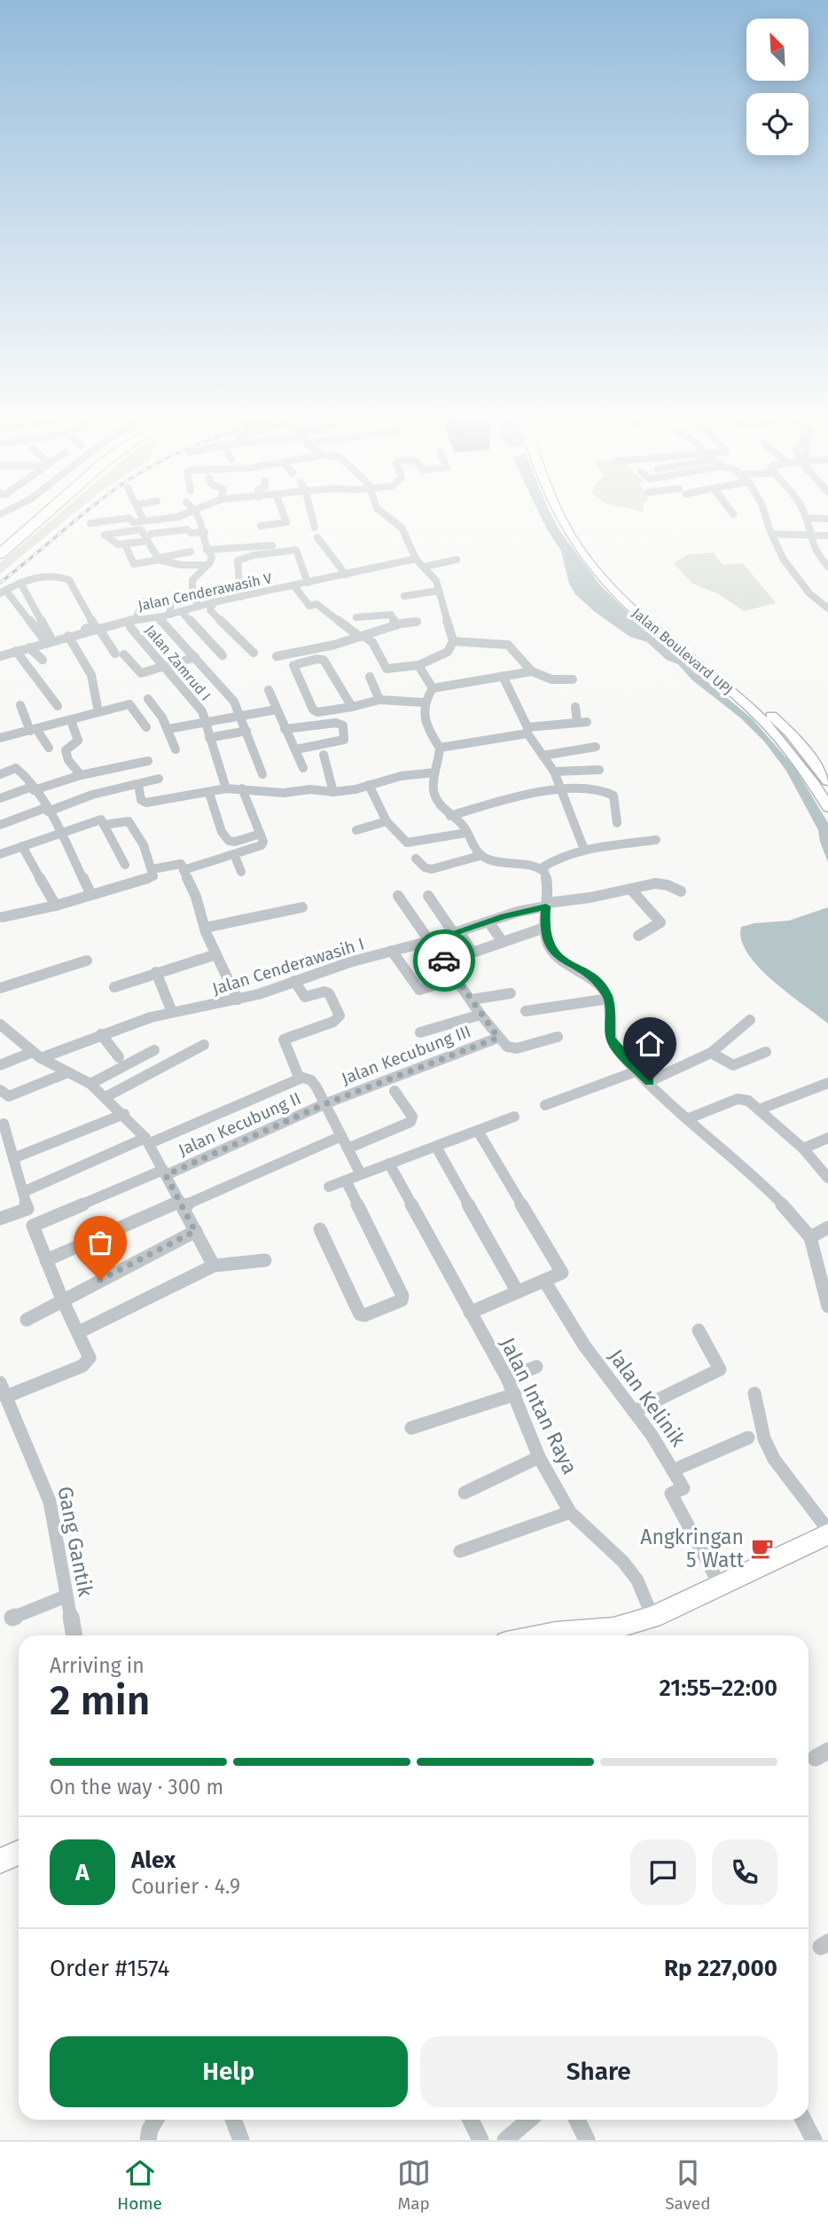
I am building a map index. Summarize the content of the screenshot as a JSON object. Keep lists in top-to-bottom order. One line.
{"streets":{"street":["Jalan Cenderawasih V","Jalan Boulevard UPJ","Jalan Zamrud I","Jalan Cenderawasih I","Jalan Kecubung III","Jalan Kecubung II","Jalan Kelinik","Jalan Intan Raya","Gang Gantik"]},"crossings":[["Jalan Kecubung III","Jalan Kecubung II"]],"places":{"cafe":["Angkringan 5 Watt"]},"north":"top left","page":{"heading":["2 min","Arriving in","21:55–22:00"],"panel":["Alex","Courier · 4.9","Order #1574","Rp 227,000"],"bar":"On the way · 300 m","round":"A","buttons":["Help","Share"],"tabs":["Home","Map","Saved"]}}
